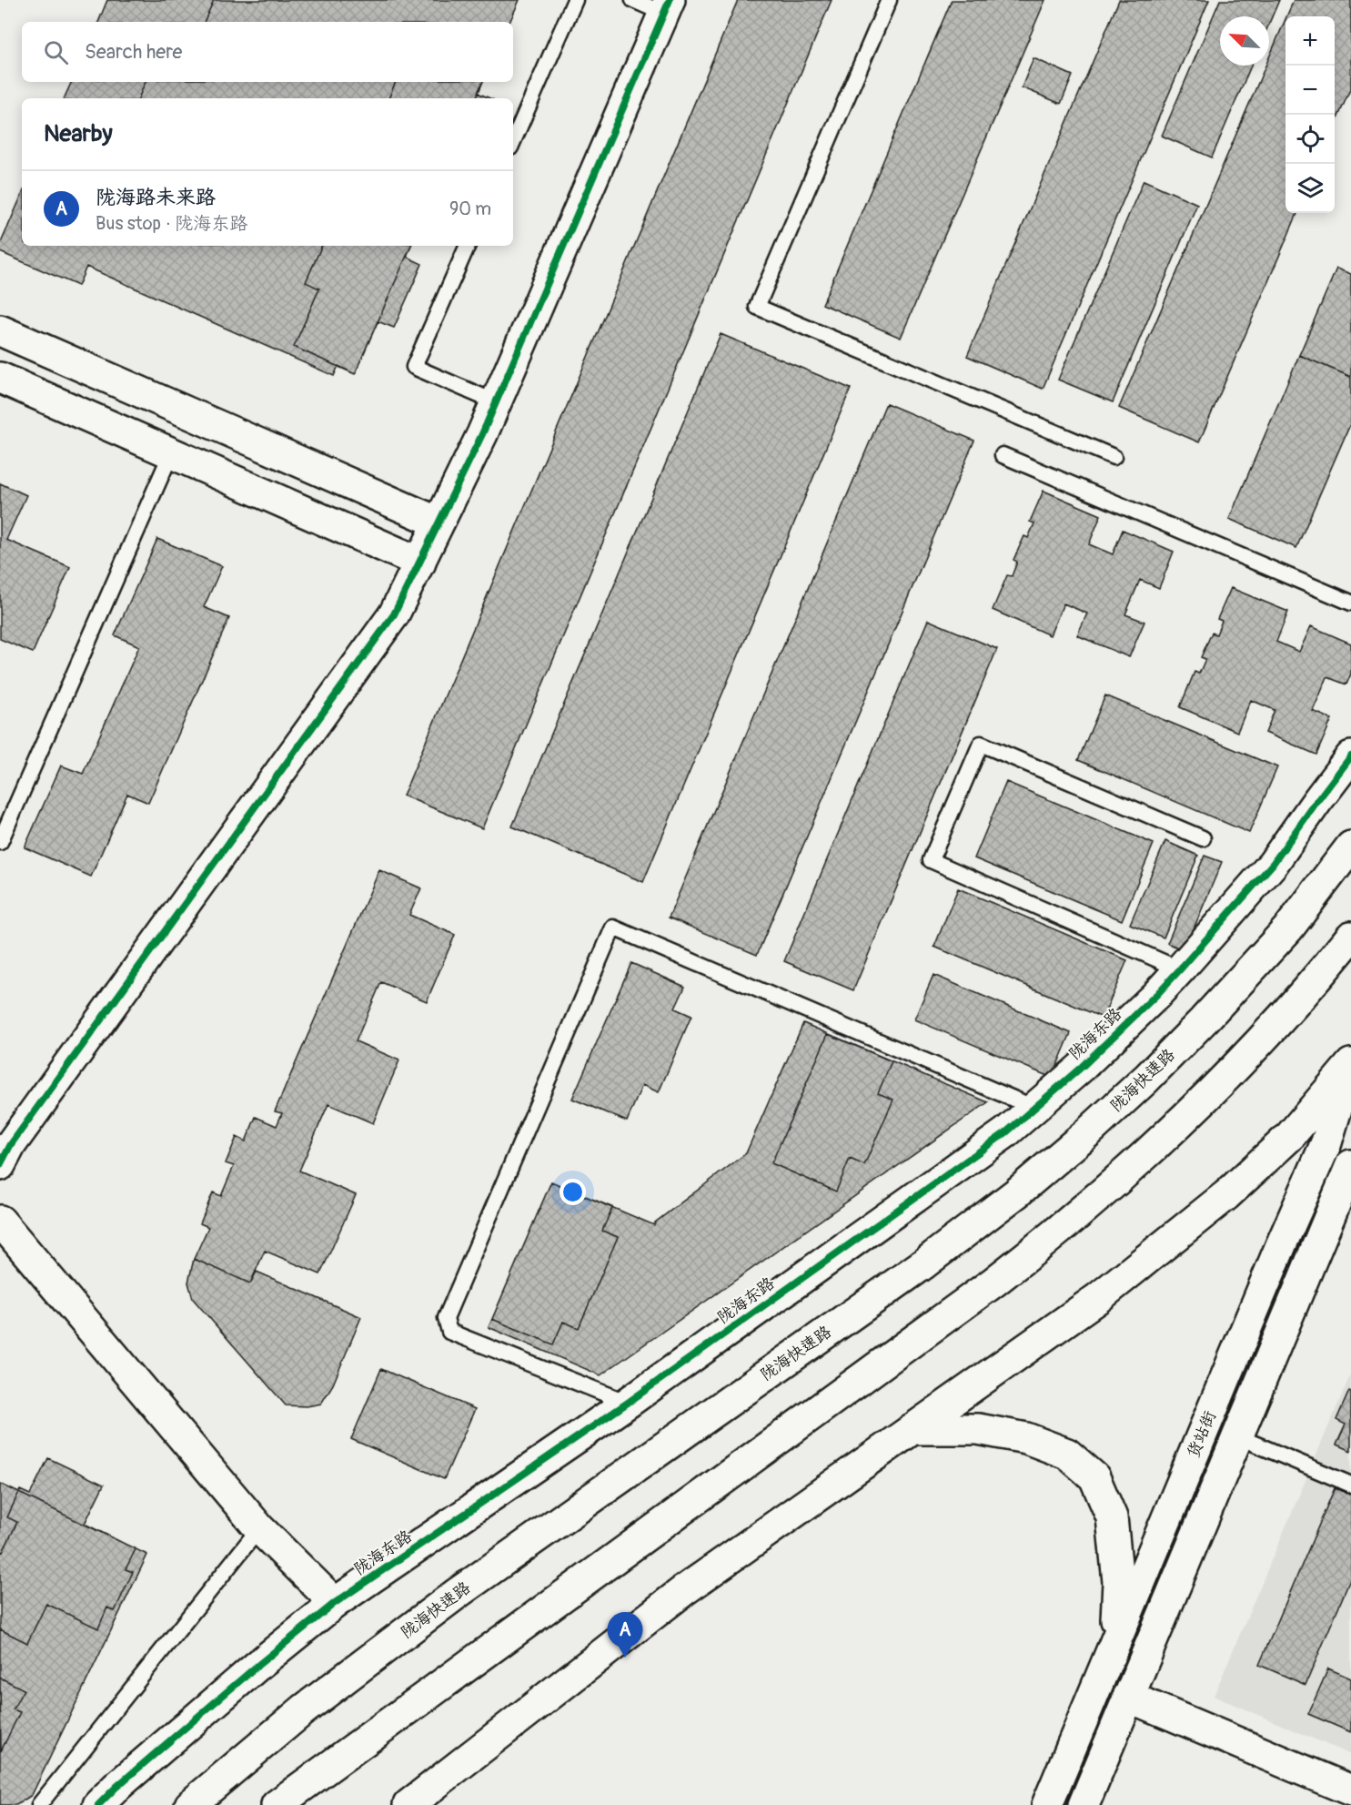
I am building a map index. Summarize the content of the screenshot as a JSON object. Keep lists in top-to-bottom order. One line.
{"streets":{"main road":["陇海东路","陇海快速路","货站街"]},"north":"top left","page":{"map_buttons":["+","−"],"search":"Search here","heading":"Nearby","list":[{"mark":"A","name":"陇海路未来路","note":"Bus stop · 陇海东路","value":"90 m"}],"pins":"A"}}
